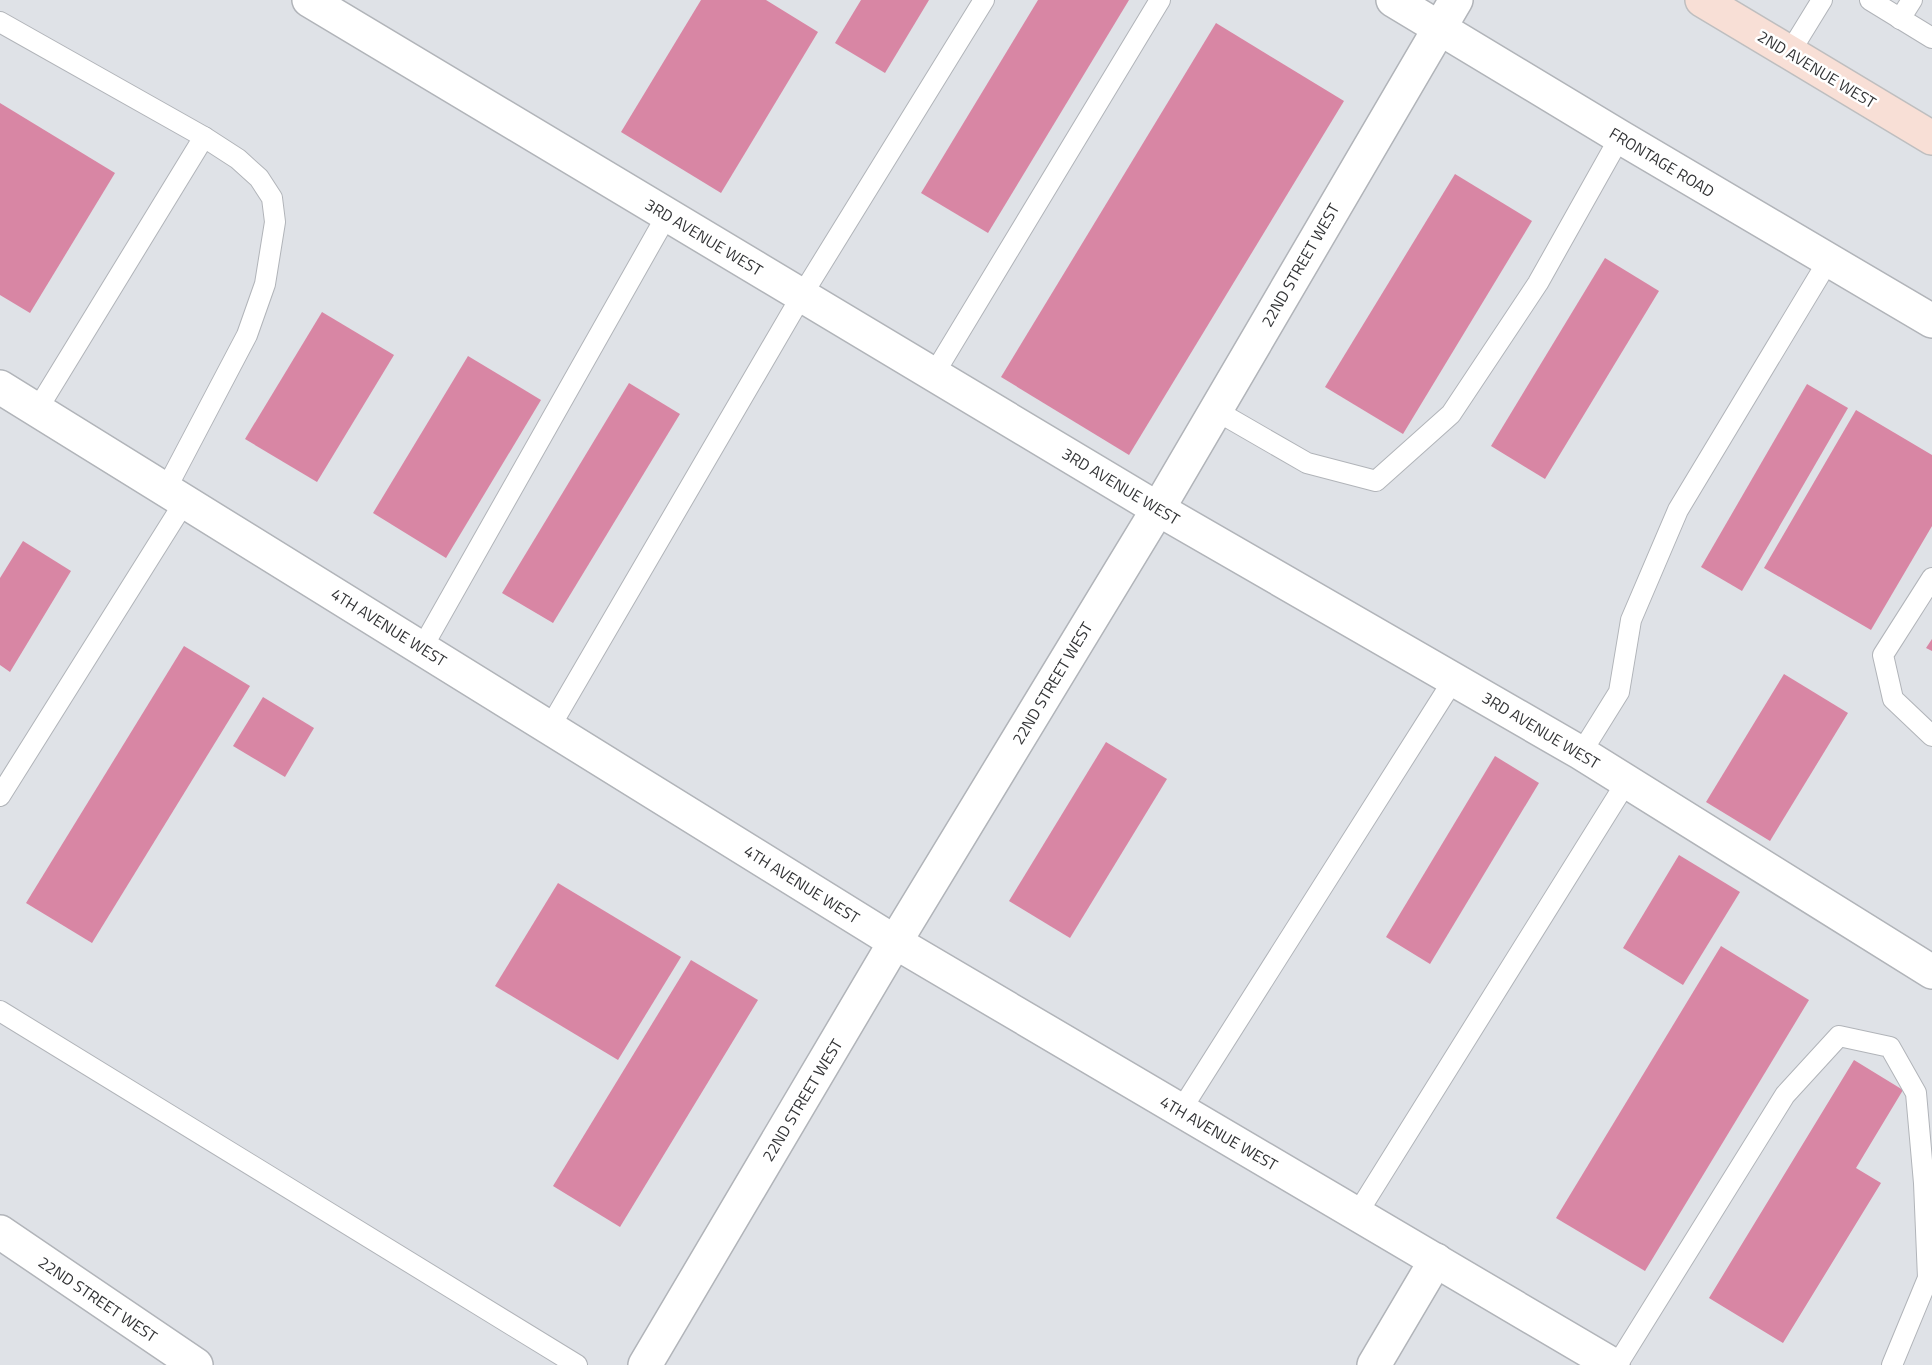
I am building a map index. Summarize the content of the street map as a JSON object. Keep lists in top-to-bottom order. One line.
{"streets":{"main road":["2ND AVENUE WEST"],"street":["FRONTAGE ROAD","3RD AVENUE WEST","22ND STREET WEST","4TH AVENUE WEST"]},"crossings":[["FRONTAGE ROAD","22ND STREET WEST"],["3RD AVENUE WEST","22ND STREET WEST"],["22ND STREET WEST","4TH AVENUE WEST"]]}
